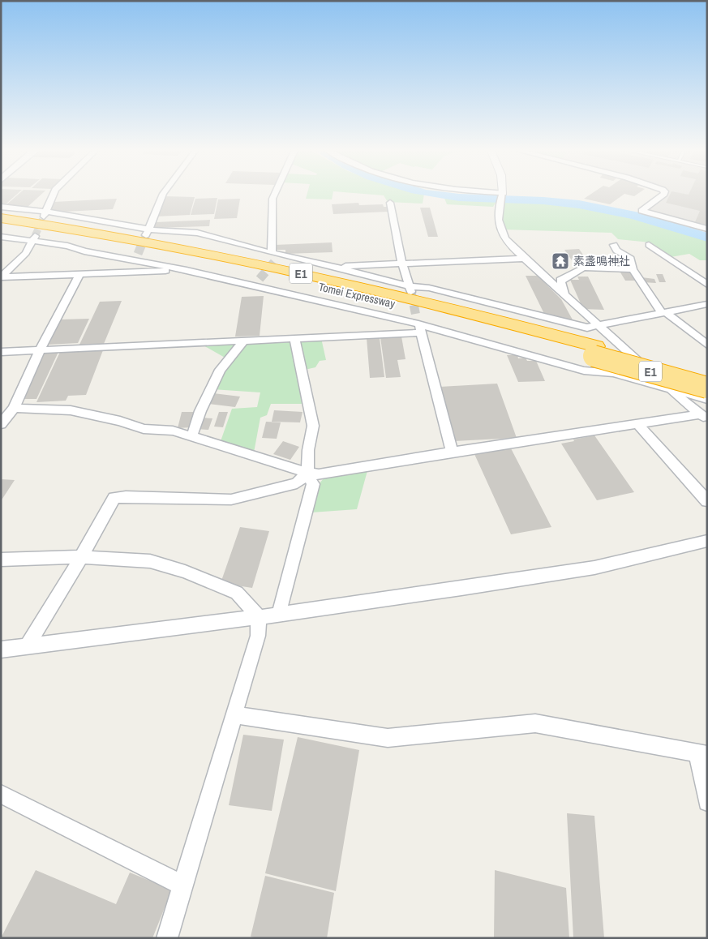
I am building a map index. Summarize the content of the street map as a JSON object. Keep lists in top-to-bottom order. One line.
{"streets":{"highway":["E1","Tomei Expressway"]},"places":{"temple":["素盞鳴神社"]}}
